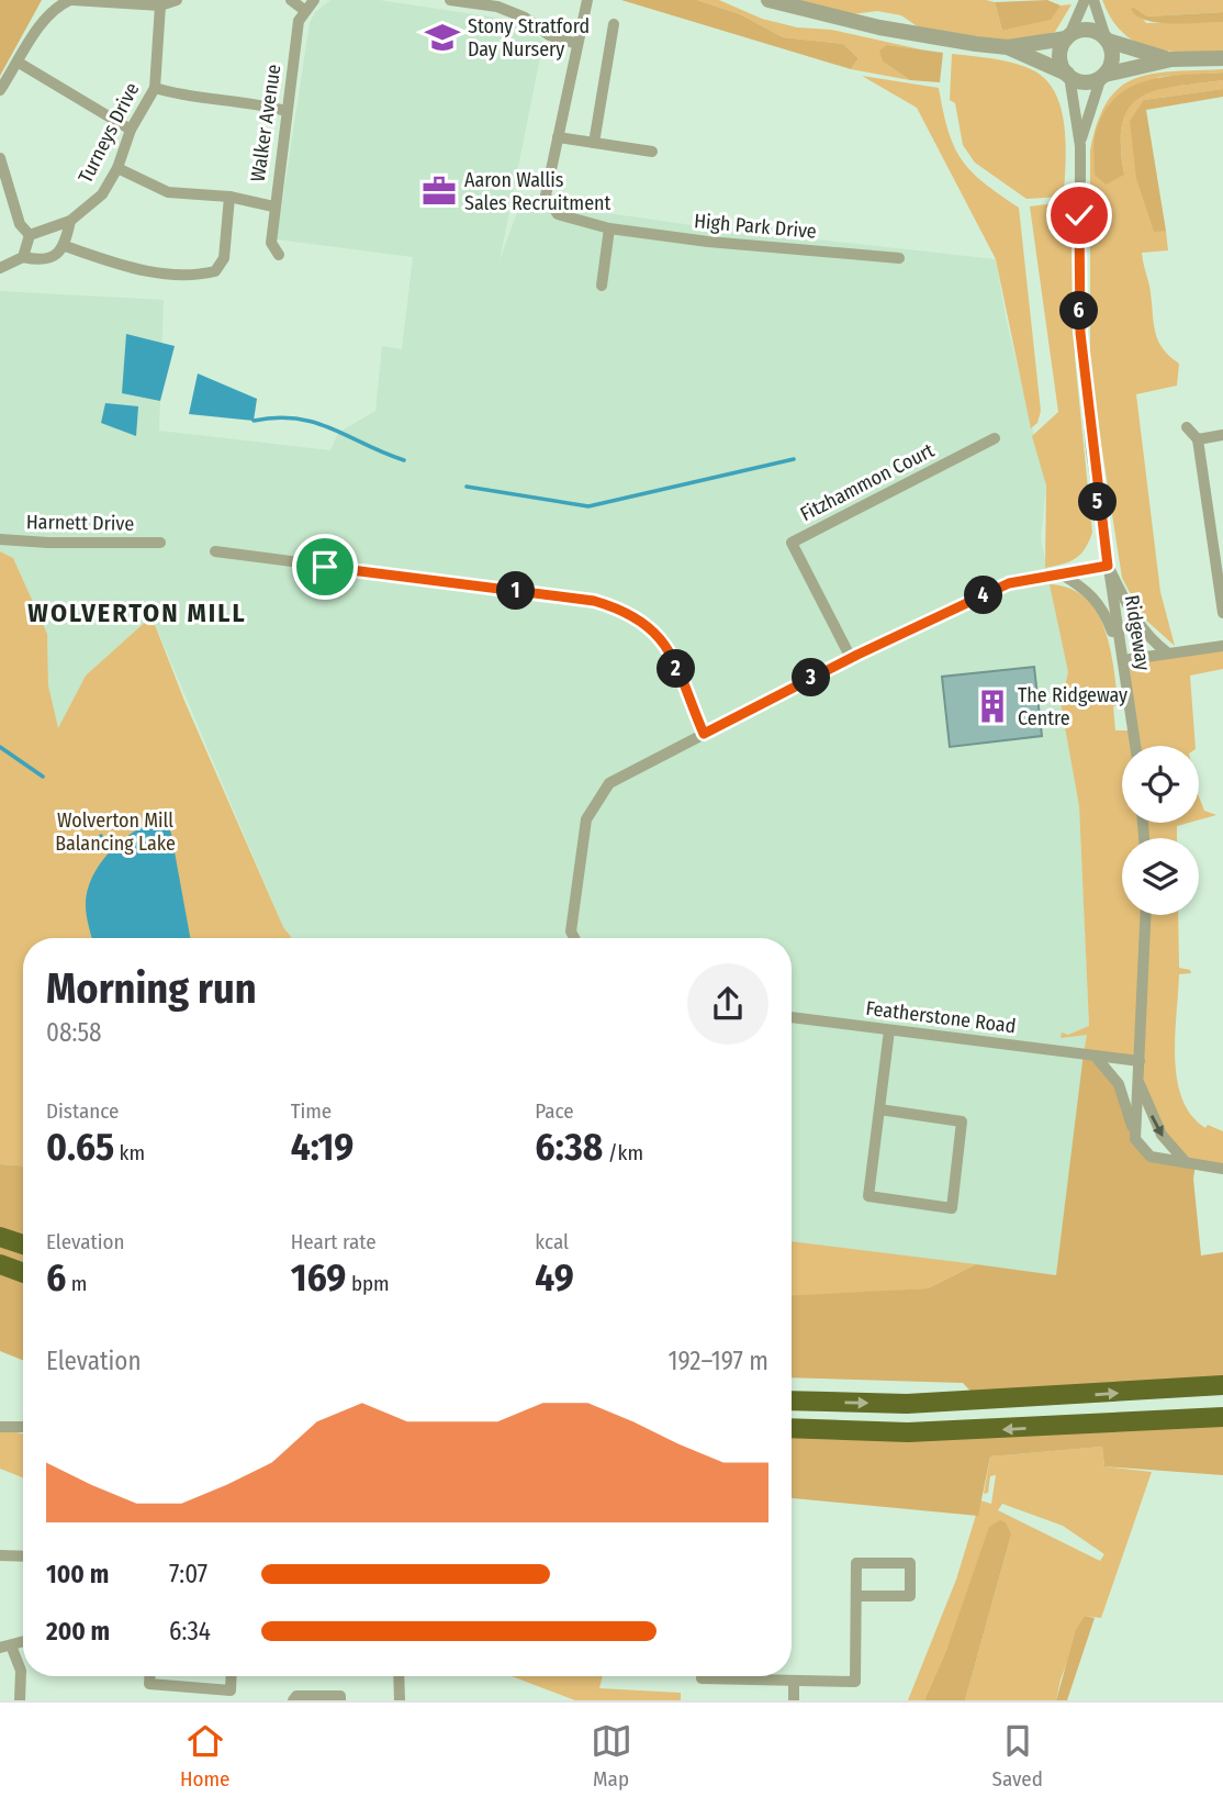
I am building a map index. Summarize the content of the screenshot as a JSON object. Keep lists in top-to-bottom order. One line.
{"streets":{"street":["Walker Avenue","Turneys Drive","High Park Drive","Fitzhammon Court","Harnett Drive","Ridgeway","Featherstone Road"]},"districts":["WOLVERTON MILL"],"parks":["Wolverton Mill Balancing Lake"],"places":{"school or university":["Stony Stratford Day Nursery"],"office":["Aaron Wallis Sales Recruitment"],"building":["The Ridgeway Centre"]},"page":{"pins":["6","5","1","4","2","3"],"heading":["Morning run","08:58"],"stats":[["Distance","0.65 km"],["Time","4:19"],["Pace","6:38 /km"],["Elevation","6 m"],["Heart rate","169 bpm"],["kcal","49"]],"chart":["Elevation","192–197 m"],"list":[{"name":"100 m","note":"7:07"},{"name":"200 m","note":"6:34"}],"tabs":["Home","Map","Saved"]}}
